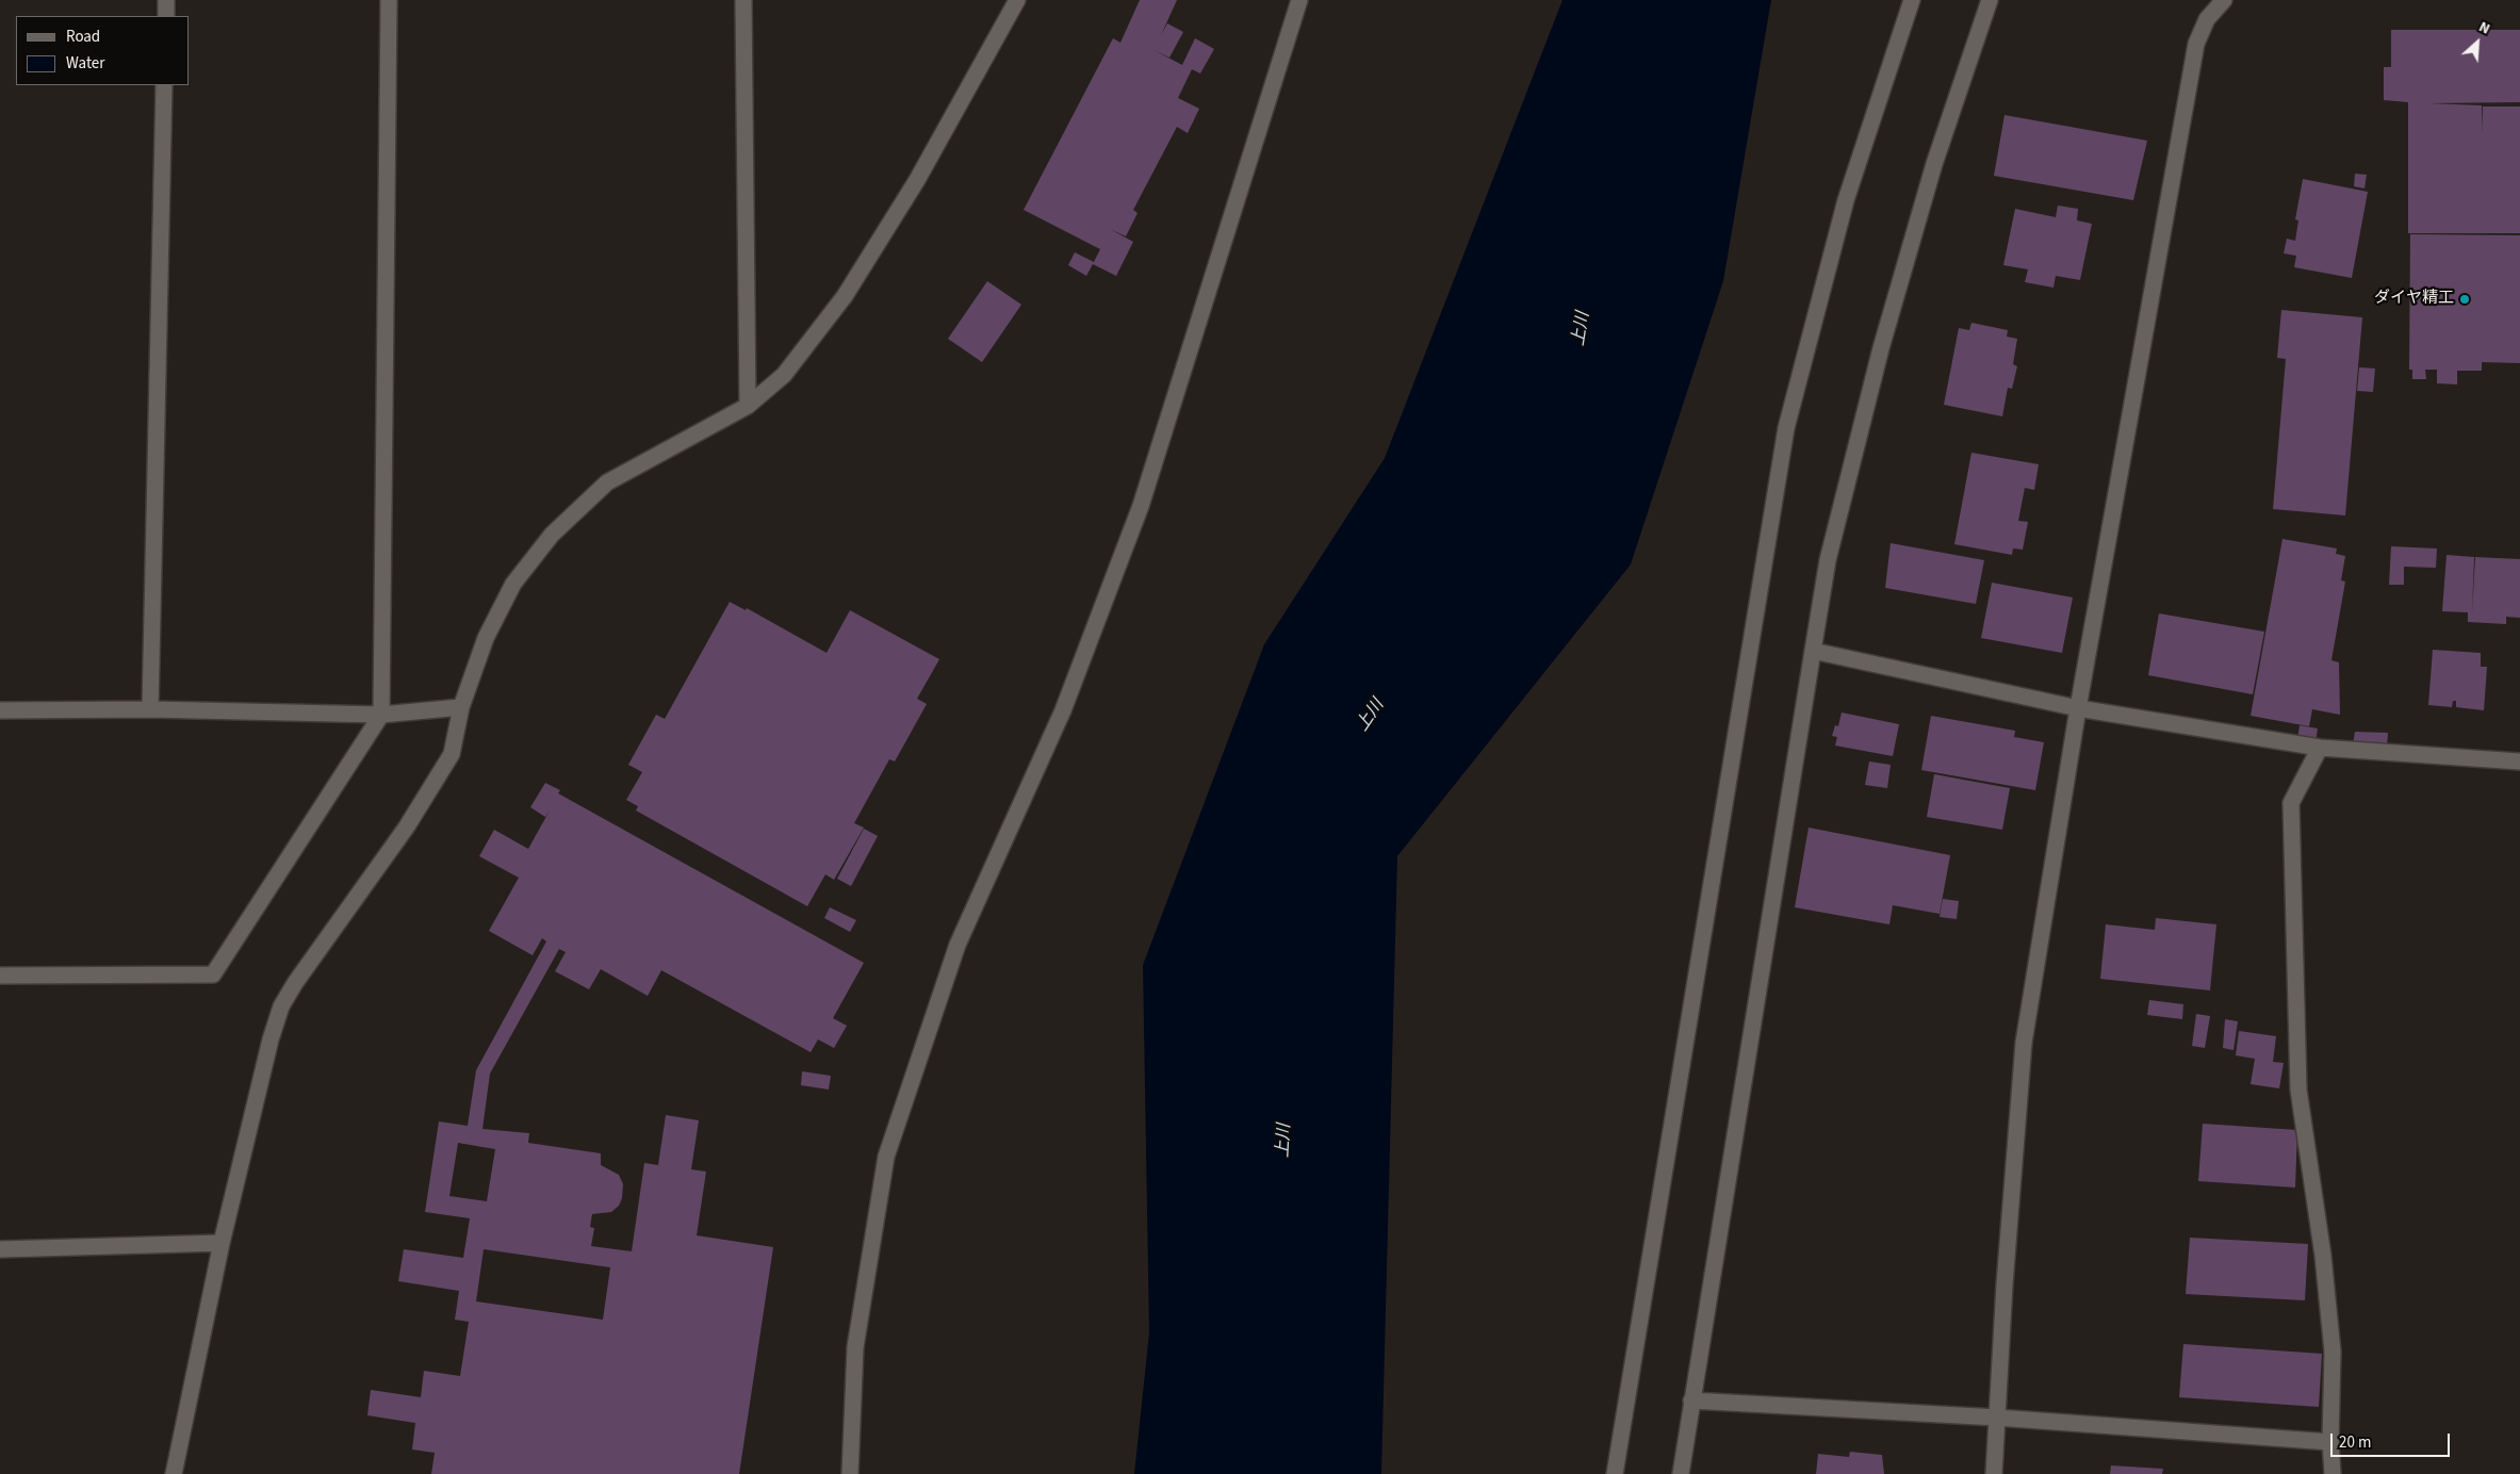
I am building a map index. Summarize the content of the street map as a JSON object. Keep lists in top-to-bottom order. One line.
{"water":["上川"],"places":["ダイヤ精工"],"legend":["Road","Water"],"scale_bar":"20 m","north":"top right"}
